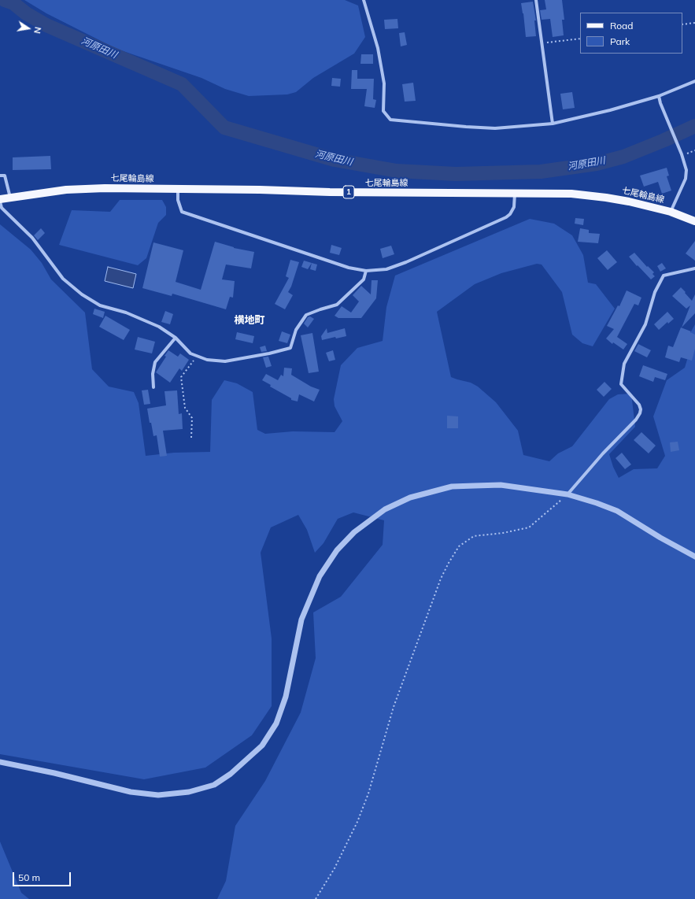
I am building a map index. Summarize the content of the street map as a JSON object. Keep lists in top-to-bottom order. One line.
{"streets":{"main road":["七尾輪島線","1"]},"districts":["横地町"],"water":["河原田川"],"legend":["Road","Park"],"scale_bar":"50 m","north":"right"}
